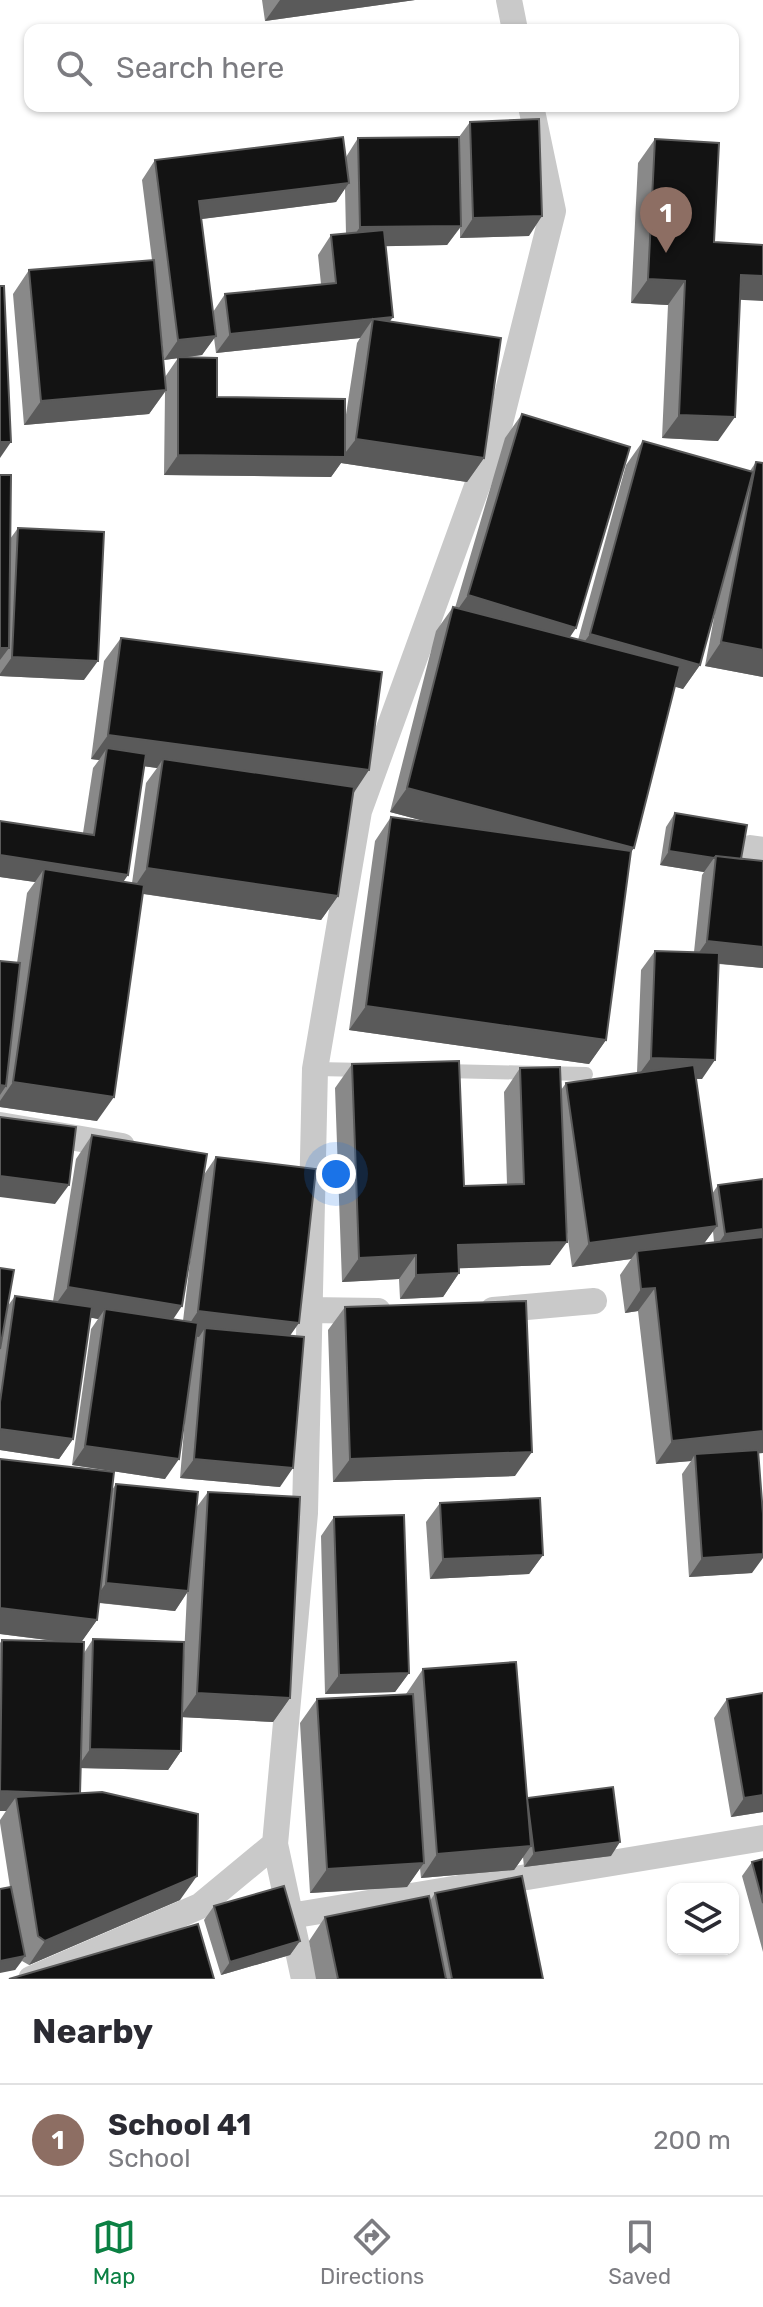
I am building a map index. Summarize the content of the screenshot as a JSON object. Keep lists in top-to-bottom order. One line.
{"page":{"search":"Search here","pins":"1","heading":"Nearby","list":[{"mark":"1","name":"School 41","note":"School","value":"200 m"}],"nav":["Map","Directions","Saved"]}}
